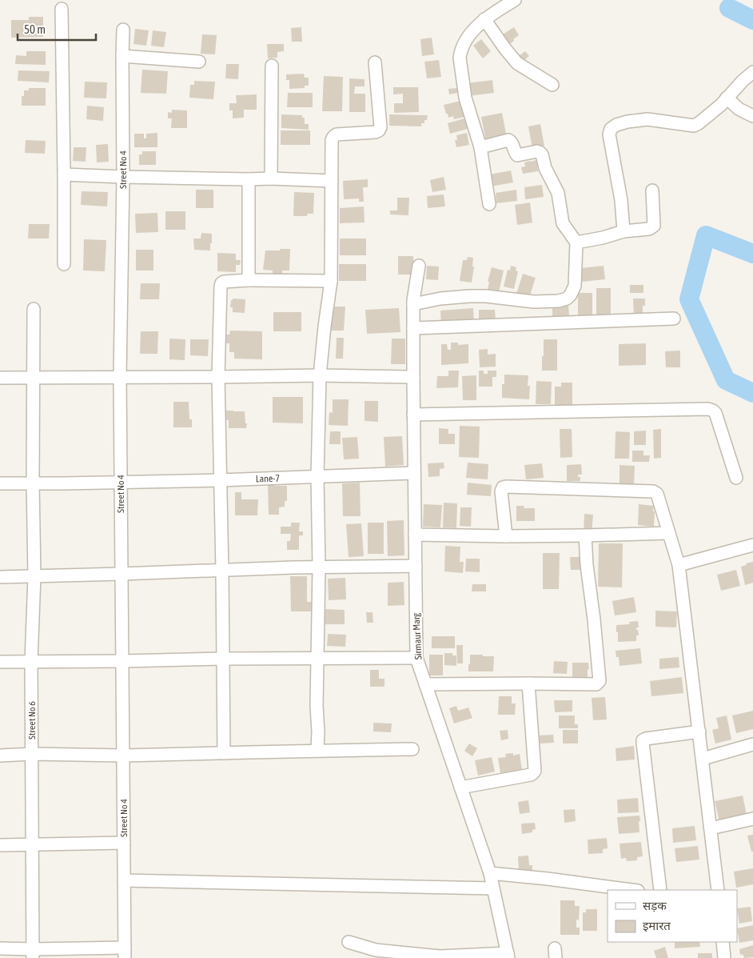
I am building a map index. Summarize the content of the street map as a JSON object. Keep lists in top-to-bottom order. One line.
{"streets":{"street":["Street No 4","Lane-7","Sirmaur Marg","Street No 6"]},"crossings":[["Street No 4","Lane-7"],["Lane-7","Sirmaur Marg"],["Lane-7","Street No 6"]],"legend":["सड़क","इमारत"],"scale_bar":"50 m"}
